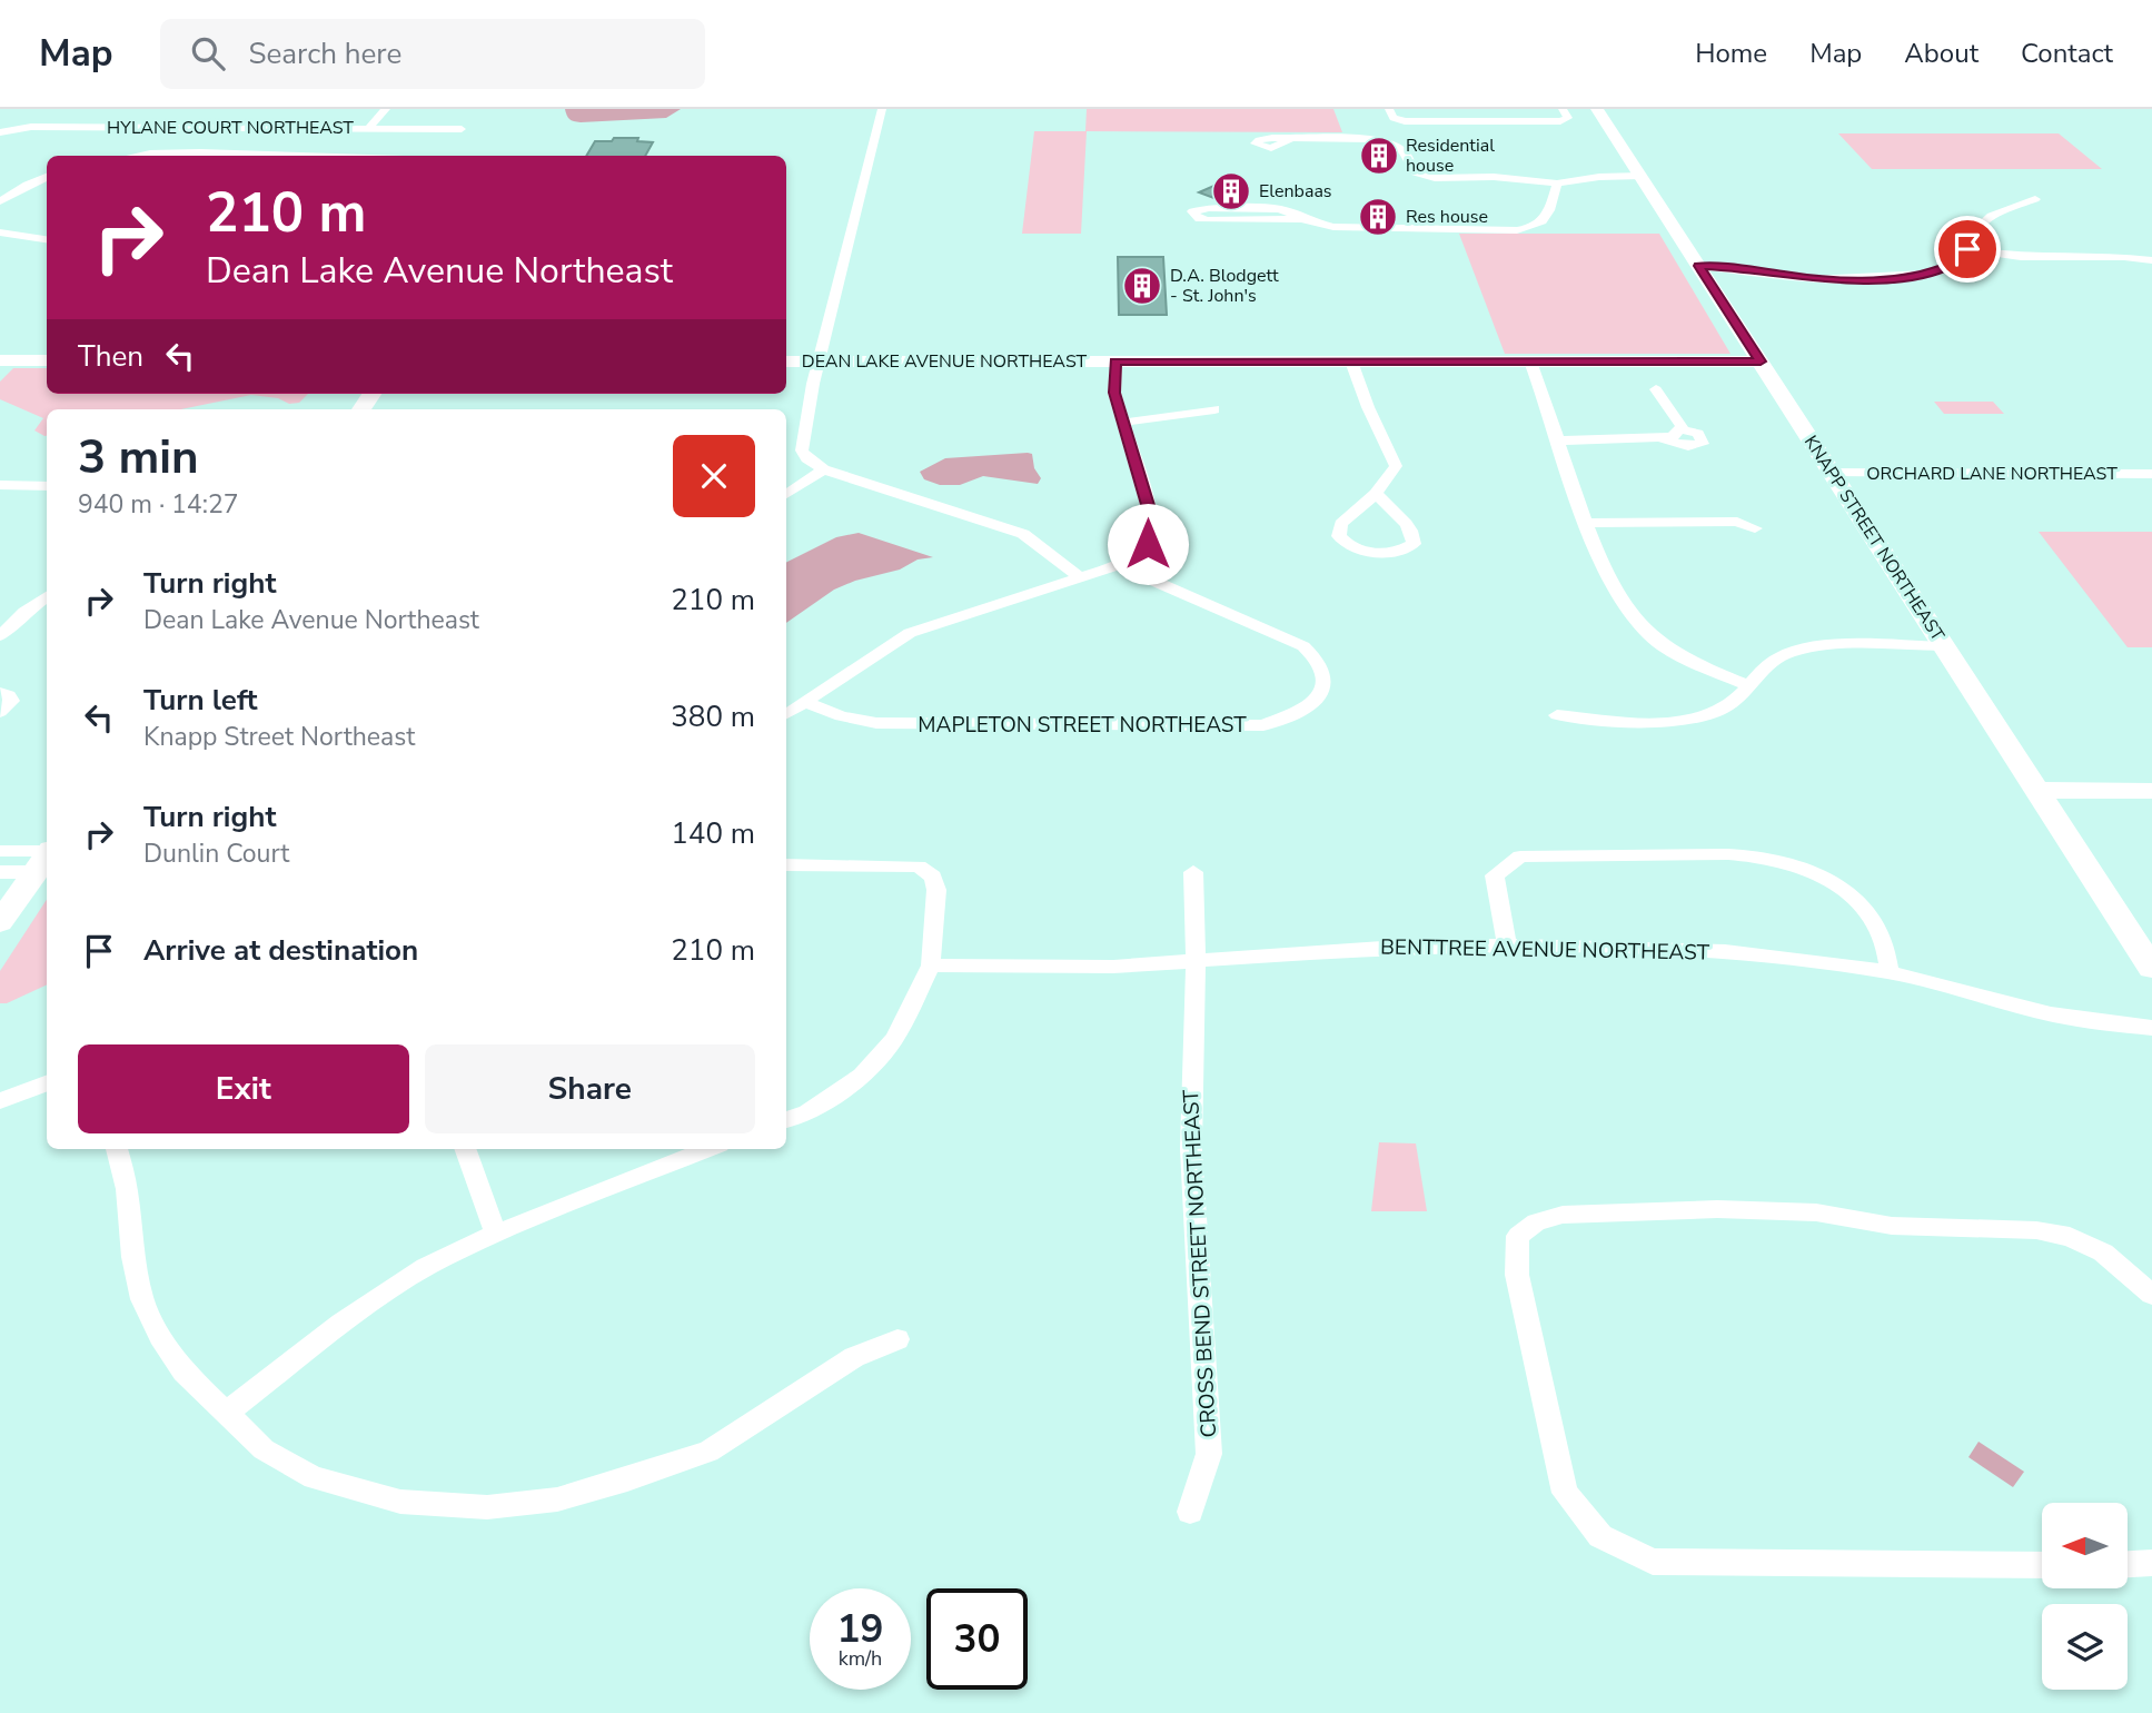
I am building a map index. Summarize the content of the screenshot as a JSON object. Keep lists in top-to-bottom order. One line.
{"streets":{"main road":["DEAN LAKE AVENUE NORTHEAST","KNAPP STREET NORTHEAST"],"street":["HYLANE COURT NORTHEAST","ORCHARD LANE NORTHEAST","MAPLETON STREET NORTHEAST","BENTTREE AVENUE NORTHEAST","CROSS BEND STREET NORTHEAST"]},"crossings":[["DEAN LAKE AVENUE NORTHEAST","KNAPP STREET NORTHEAST"],["ORCHARD LANE NORTHEAST","KNAPP STREET NORTHEAST"],["BENTTREE AVENUE NORTHEAST","CROSS BEND STREET NORTHEAST"]],"places":{"building":["Residential house","Elenbaas","Res house","D.A. Blodgett - St. John's"]},"north":"left","page":{"header":"Map","search":"Search here","nav":["Home","Map","About","Contact"],"turn":["210 m","Dean Lake Avenue Northeast"],"then":"Then","heading":["3 min","940 m · 14:27"],"list":[{"name":"Turn right","note":"Dean Lake Avenue Northeast","value":"210 m"},{"name":"Turn left","note":"Knapp Street Northeast","value":"380 m"},{"name":"Turn right","note":"Dunlin Court","value":"140 m"},{"name":"Arrive at destination","value":"210 m"}],"buttons":["Exit","Share"],"speed":"19 km/h","limit":"30"}}
